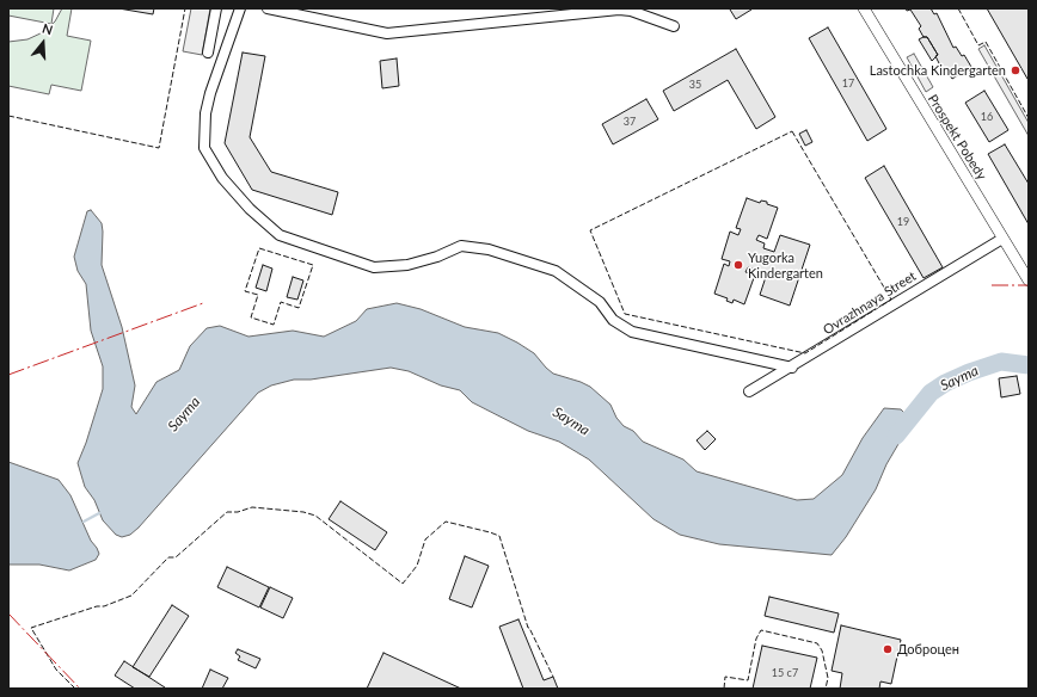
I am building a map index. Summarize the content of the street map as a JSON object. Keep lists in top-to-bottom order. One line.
{"streets":{"street":["Prospekt Pobedy","Ovrazhnaya Street"]},"crossings":[["Prospekt Pobedy","Ovrazhnaya Street"]],"water":["Sayma"],"places":["Lastochka Kindergarten","Yugorka Kindergarten","Доброцен"],"house_numbers":["17","35","16","37","19","15 с7"],"north":"top"}
